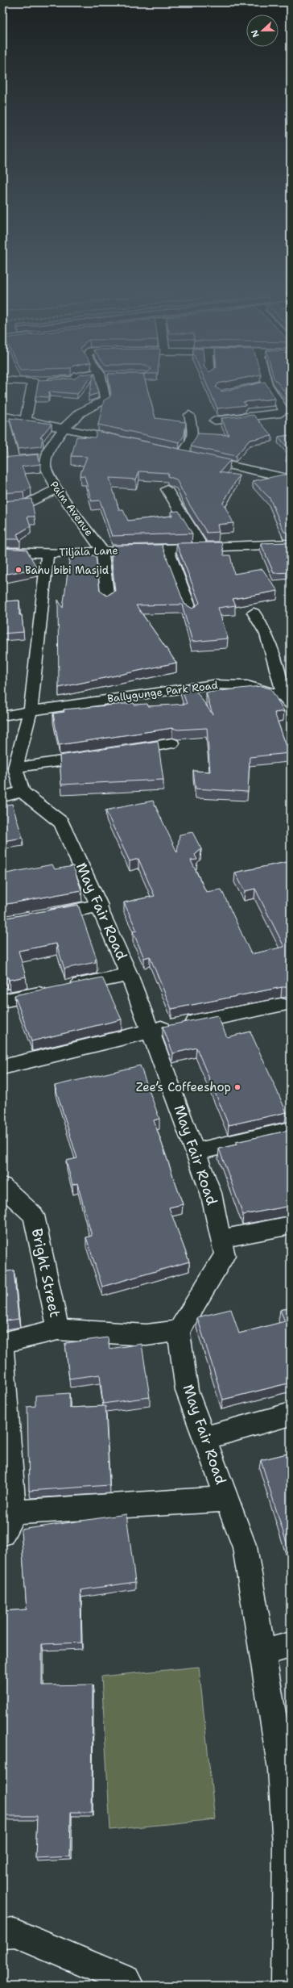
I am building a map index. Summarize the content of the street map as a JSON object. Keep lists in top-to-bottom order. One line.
{"streets":{"street":["Palm Avenue","Tiljala Lane","Ballygunge Park Road","May Fair Road","Bright Street"]},"crossings":[["Palm Avenue","Tiljala Lane"],["Tiljala Lane","May Fair Road"],["Ballygunge Park Road","May Fair Road"],["May Fair Road","Bright Street"]],"places":["Bahu bibi Masjid","Zee’s Coffeeshop"],"north":"left"}
